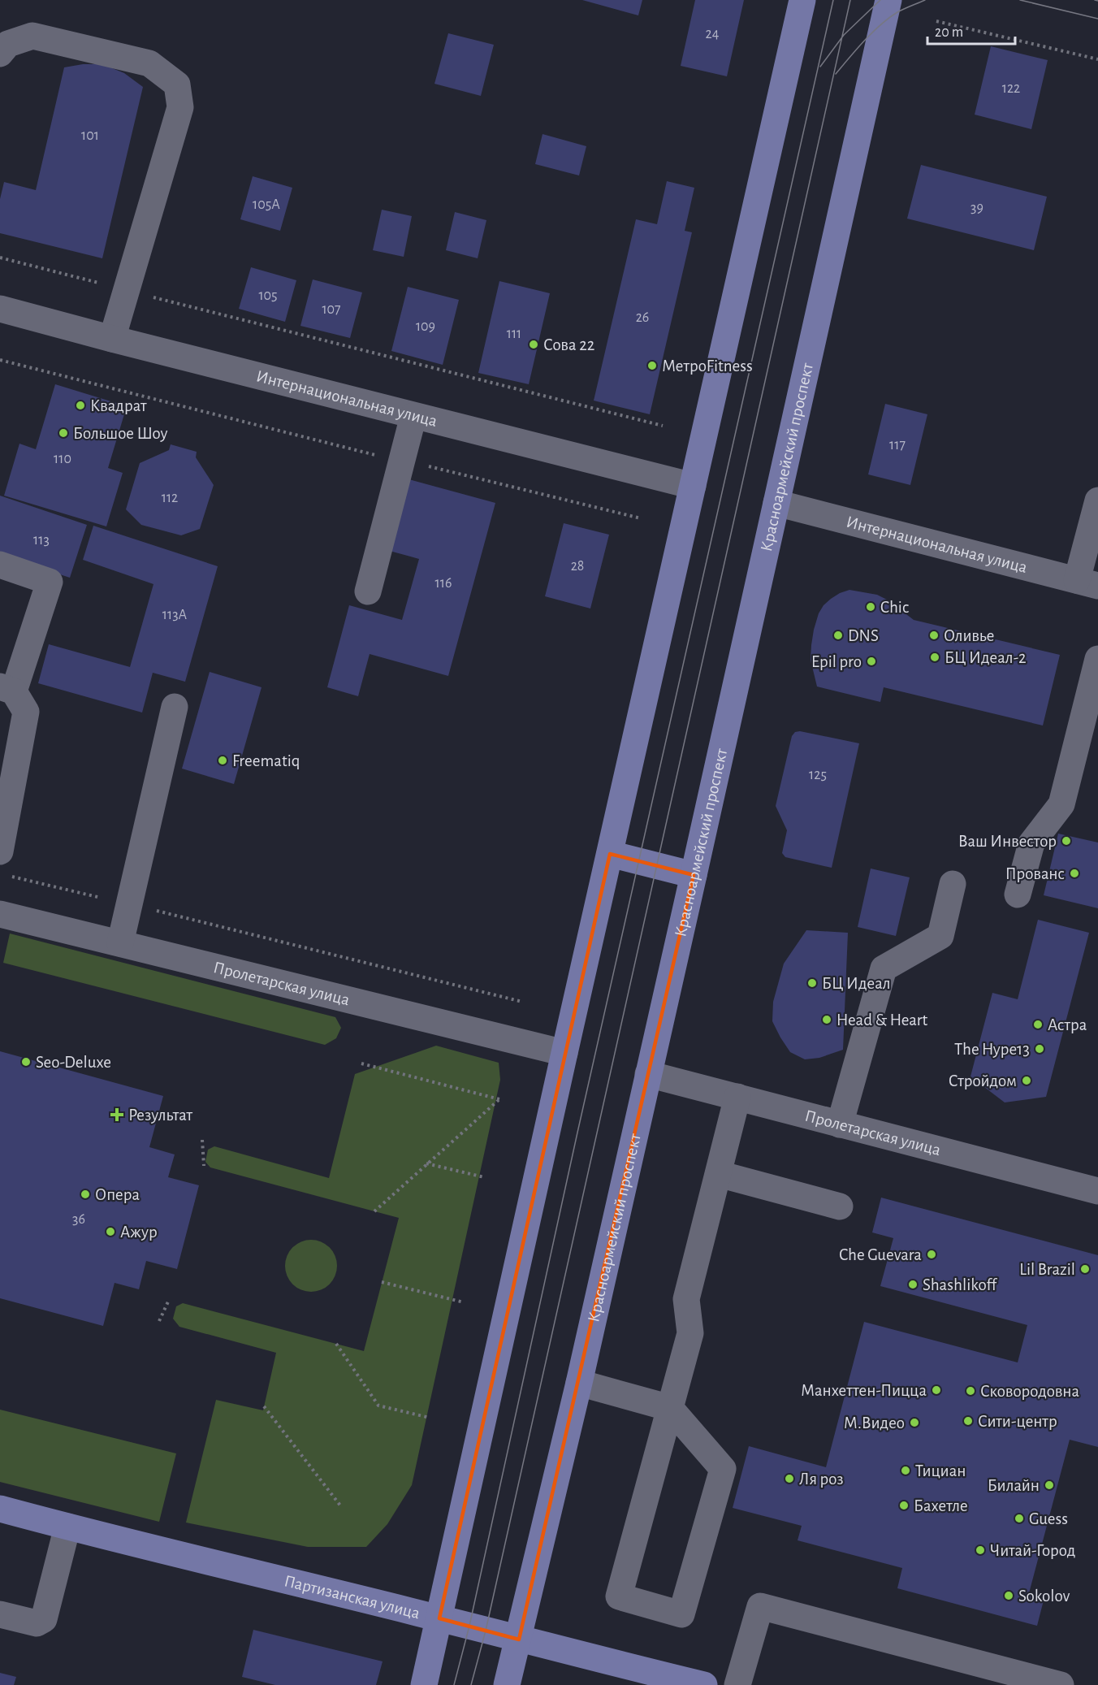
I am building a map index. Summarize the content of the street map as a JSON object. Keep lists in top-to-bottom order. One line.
{"streets":{"main road":["Красноармейский проспект","Партизанская улица"],"street":["Интернациональная улица","Пролетарская улица"]},"crossings":[["Интернациональная улица","Красноармейский проспект"],["Красноармейский проспект","Пролетарская улица"],["Красноармейский проспект","Партизанская улица"]],"places":{"other":["Сова 22","МетроFitness","Квадрат","Большое Шоу","Chic","DNS","Оливье","БЦ Идеал-2","Epil pro","Freematiq","Ваш Инвестор","Прованс","БЦ Идеал","Head & Heart","Астра","The Hype13","Seo-Deluxe","Стройдом","Опера","Ажур","Che Guevara","Lil Brazil","Shashlikoff","Манхеттен-Пицца","Сковородовна","Сити-центр","М.Видео","Тициан","Ля роз","Билайн","Бахетле","Guess","Читай-Город","Sokolov"],"health":["Результат"]},"house_numbers":["24","122","101","105А","39","105","107","26","109","111","117","110","112","113","28","116","113А","125","36"],"scale_bar":"20 m"}
